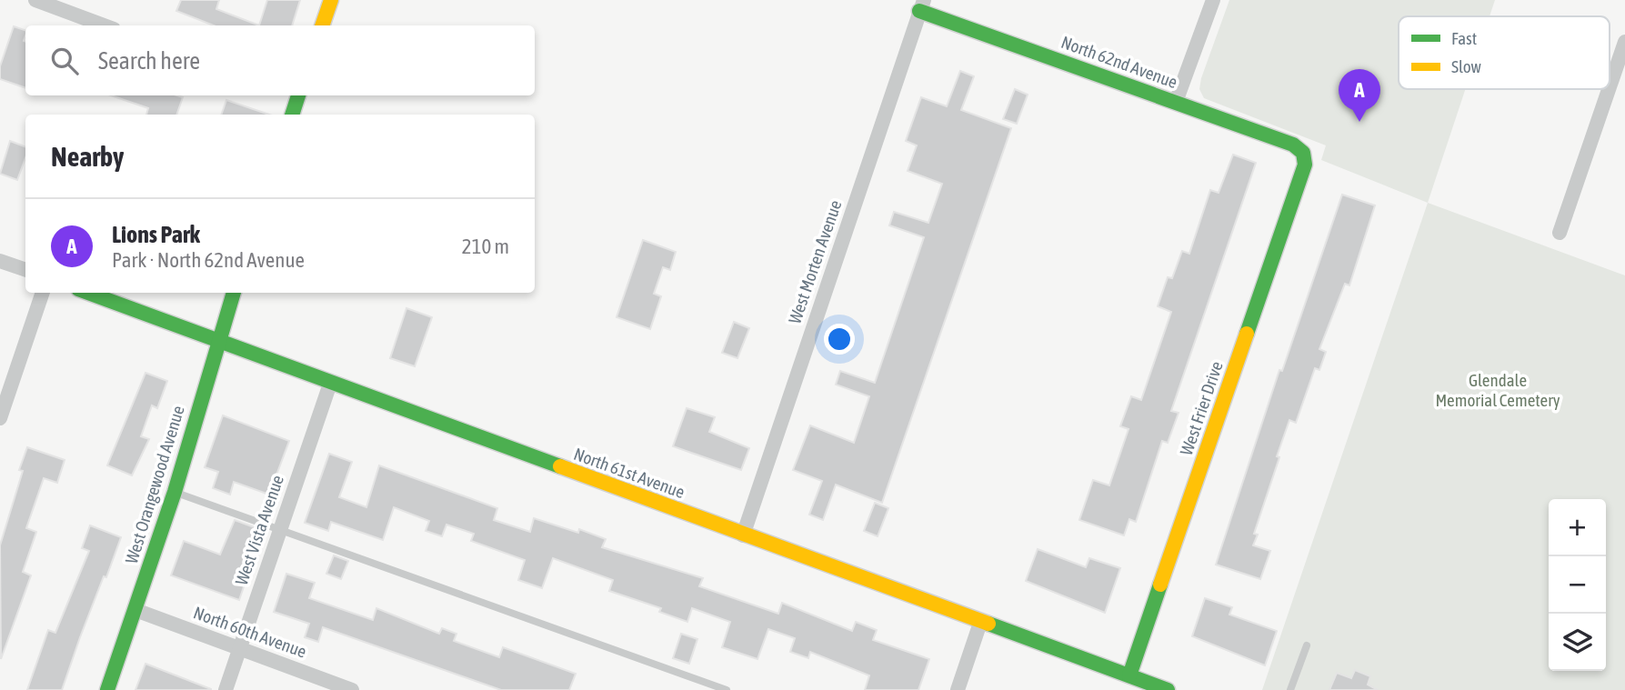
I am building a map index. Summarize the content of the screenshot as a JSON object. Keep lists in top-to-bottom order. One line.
{"streets":{"street":["North 62nd Avenue","West Morten Avenue","West Frier Drive","North 61st Avenue","West Orangewood Avenue","West Vista Avenue","North 60th Avenue"]},"crossings":[["North 62nd Avenue","West Morten Avenue"],["North 62nd Avenue","West Frier Drive"],["West Morten Avenue","North 61st Avenue"],["West Frier Drive","North 61st Avenue"],["North 61st Avenue","West Orangewood Avenue"],["North 61st Avenue","West Vista Avenue"],["West Orangewood Avenue","North 60th Avenue"],["West Vista Avenue","North 60th Avenue"]],"parks":["Glendale Memorial Cemetery"],"legend":["Fast","Slow"],"page":{"search":"Search here","pins":"A","heading":"Nearby","list":[{"mark":"A","name":"Lions Park","note":"Park · North 62nd Avenue","value":"210 m"}],"map_buttons":["+","−"]}}
